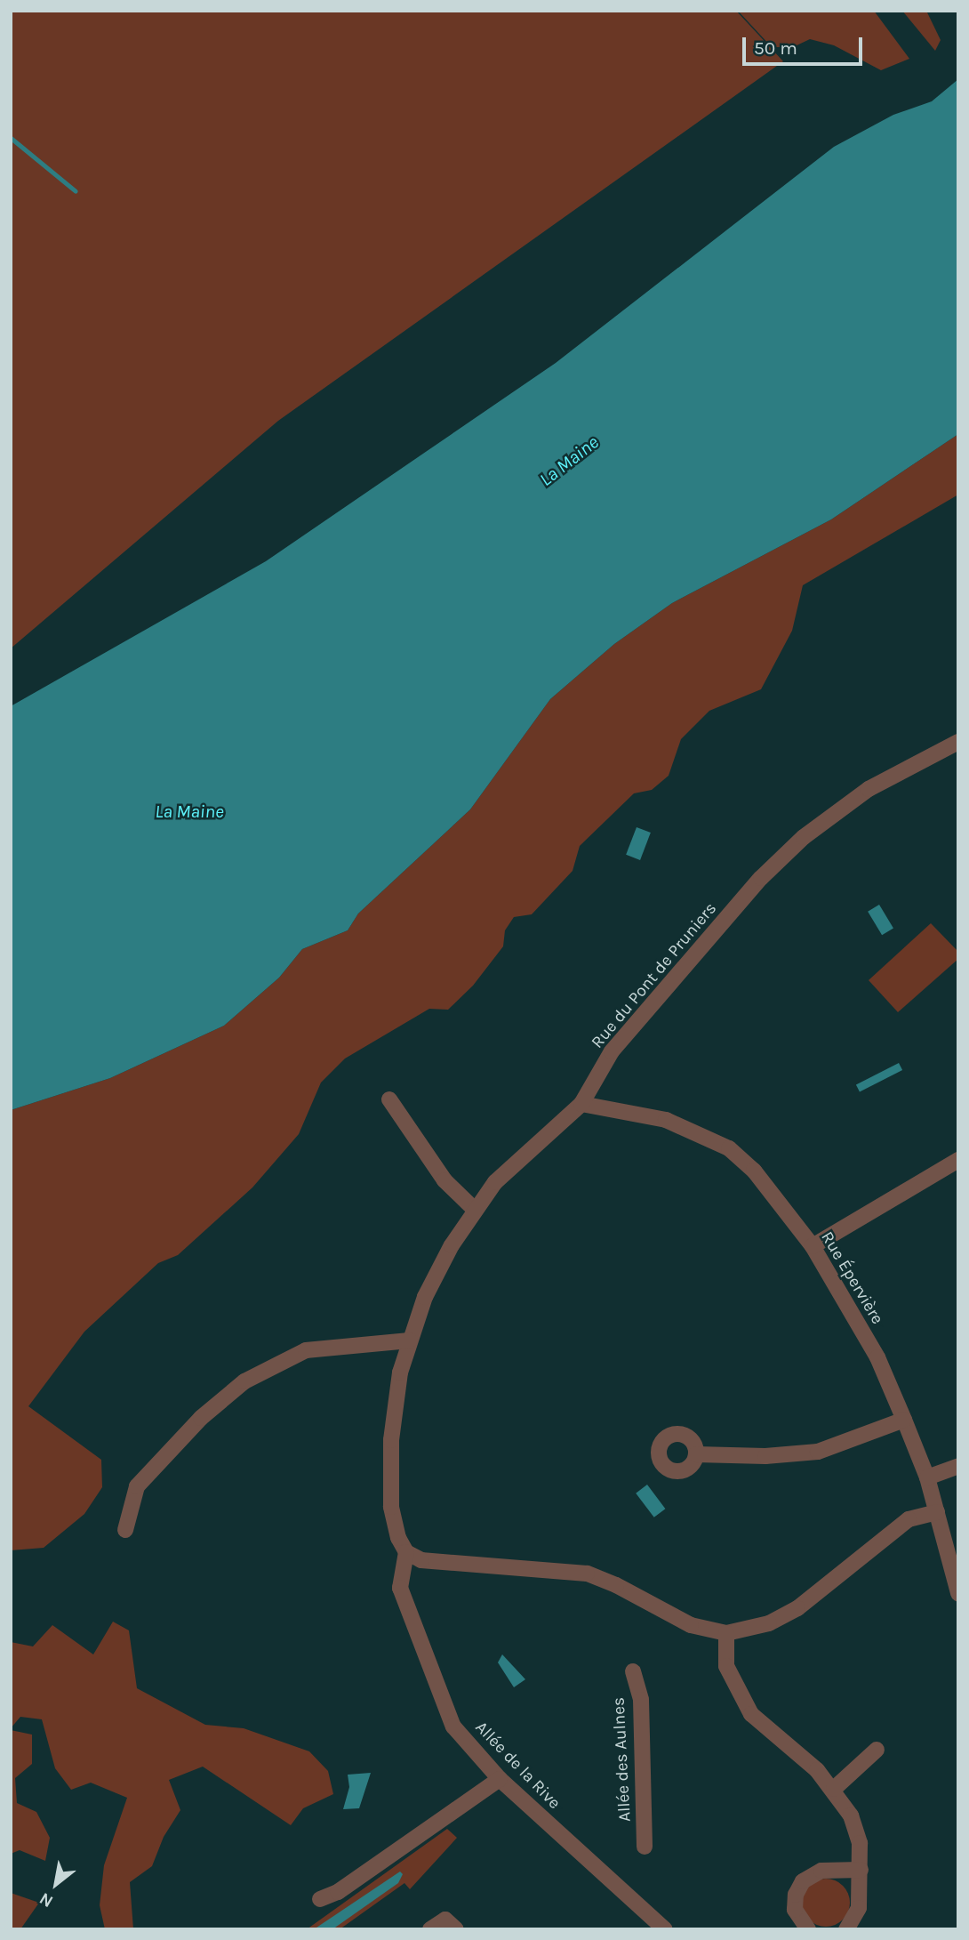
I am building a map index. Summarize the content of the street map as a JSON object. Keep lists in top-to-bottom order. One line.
{"streets":{"street":["Rue du Pont de Pruniers","Rue Épervière","Allée des Aulnes","Allée de la Rive"]},"crossings":[["Rue du Pont de Pruniers","Rue Épervière"],["Rue du Pont de Pruniers","Allée de la Rive"]],"water":["La Maine"],"scale_bar":"50 m","north":"bottom left"}
